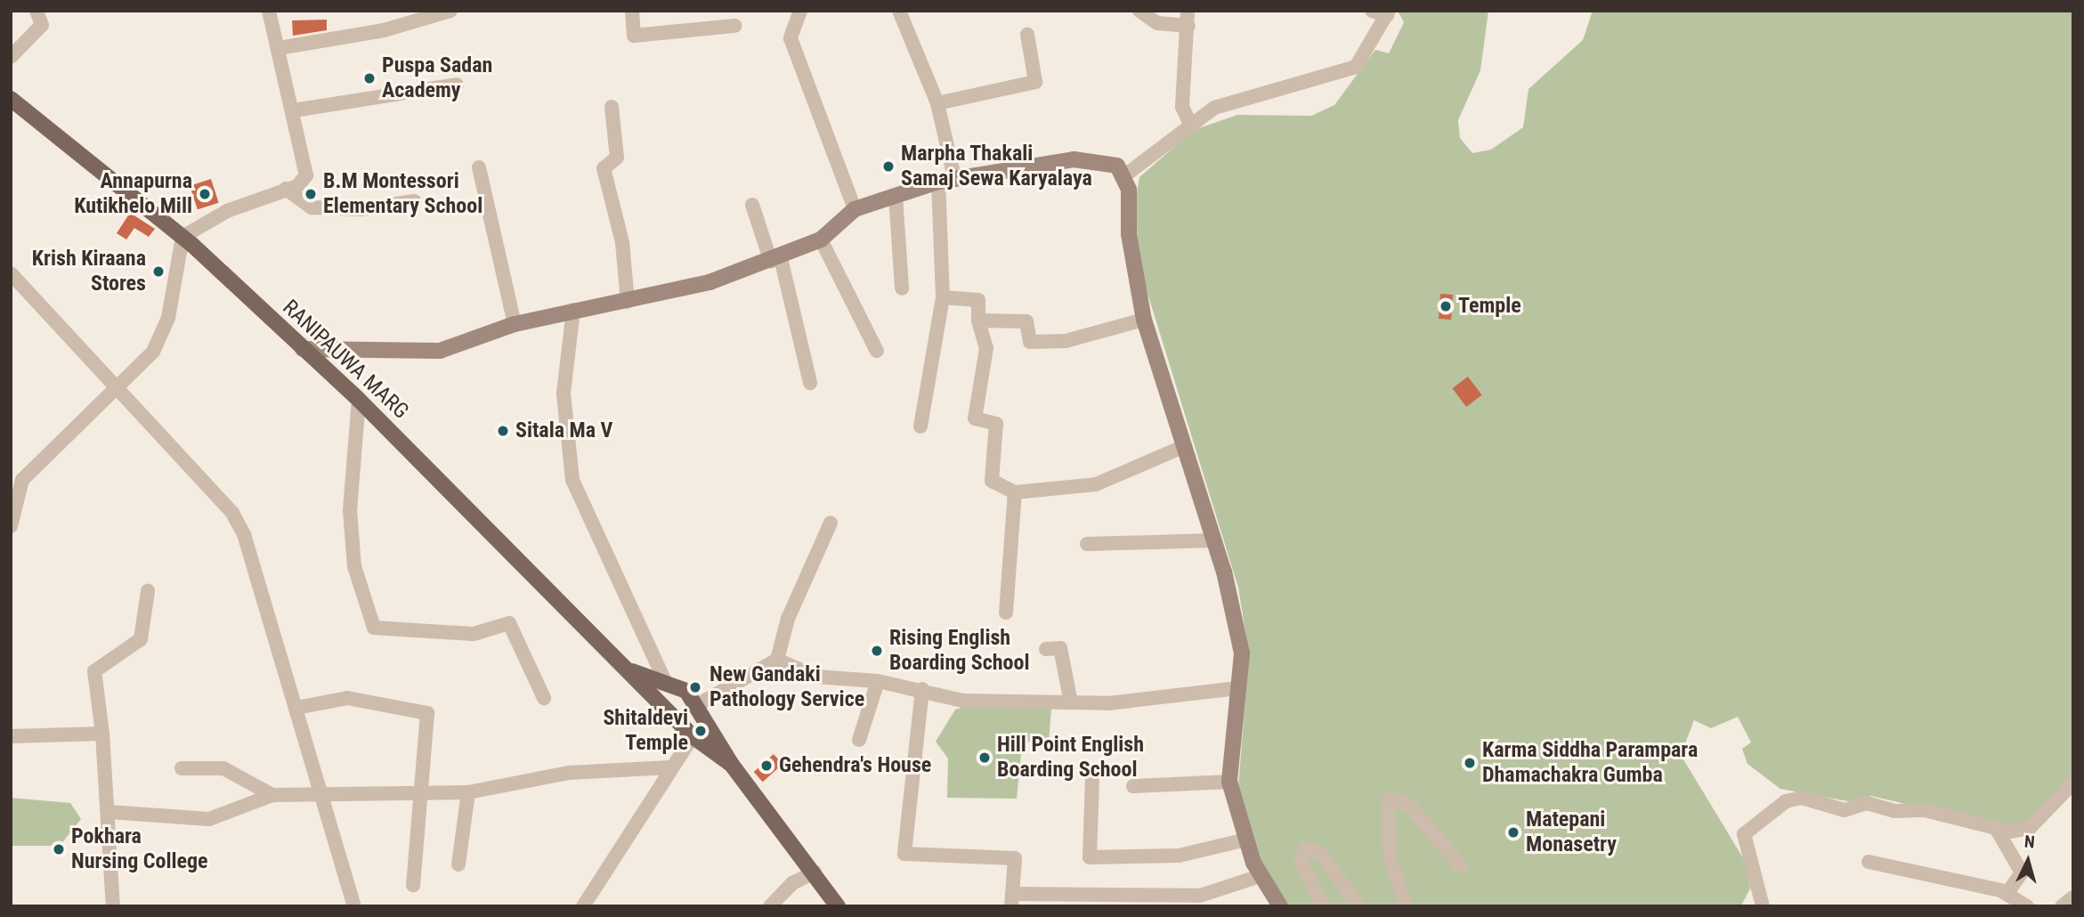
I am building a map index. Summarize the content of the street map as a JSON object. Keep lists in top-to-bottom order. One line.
{"streets":{"main road":["RANIPAUWA MARG"]},"places":["Puspa Sadan Academy","Marpha Thakali Samaj Sewa Karyalaya","Annapurna Kutikhelo Mill","B.M Montessori Elementary School","Krish Kiraana Stores","Temple","Sitala Ma V","Rising English Boarding School","New Gandaki Pathology Service","Shitaldevi Temple","Hill Point English Boarding School","Karma Siddha Parampara Dhamachakra Gumba","Gehendra's House","Matepani Monasetry","Pokhara Nursing College"],"north":"top"}
